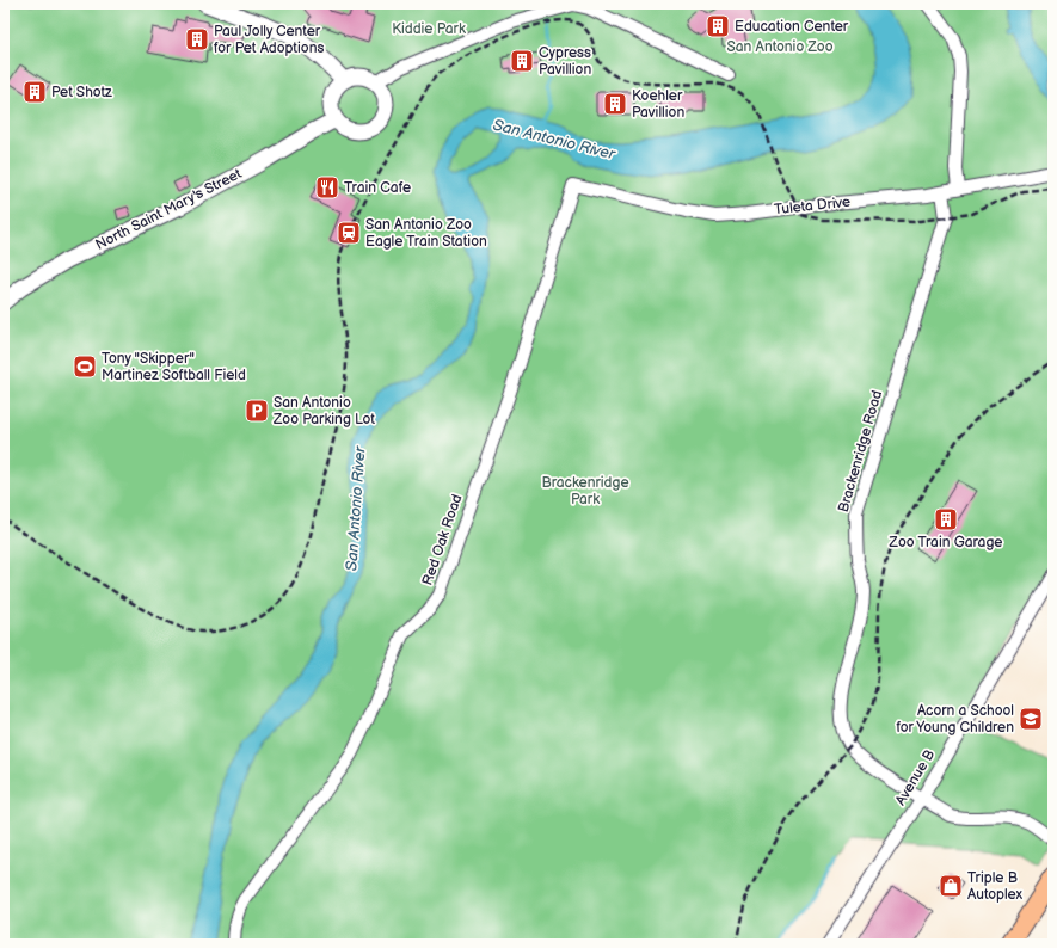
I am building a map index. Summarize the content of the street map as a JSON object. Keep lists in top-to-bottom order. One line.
{"streets":{"street":["Tuleta Drive","North Saint Mary's Street","Brackenridge Road","Red Oak Road","Avenue B"]},"crossings":[["Tuleta Drive","Brackenridge Road"],["Tuleta Drive","Red Oak Road"],["Brackenridge Road","Avenue B"]],"water":["San Antonio River"],"parks":["Kiddie Park","San Antonio Zoo","Brackenridge Park"],"places":{"building":["Education Center","Paul Jolly Center for Pet Adoptions","Cypress Pavillion","Pet Shotz","Koehler Pavillion","Zoo Train Garage"],"restaurant":["Train Cafe"],"station":["San Antonio Zoo Eagle Train Station"],"sports":["Tony \"Skipper\" Martinez Softball Field"],"parking":["San Antonio Zoo Parking Lot"],"school or university":["Acorn a School for Young Children"],"shop":["Triple B Autoplex"]}}
